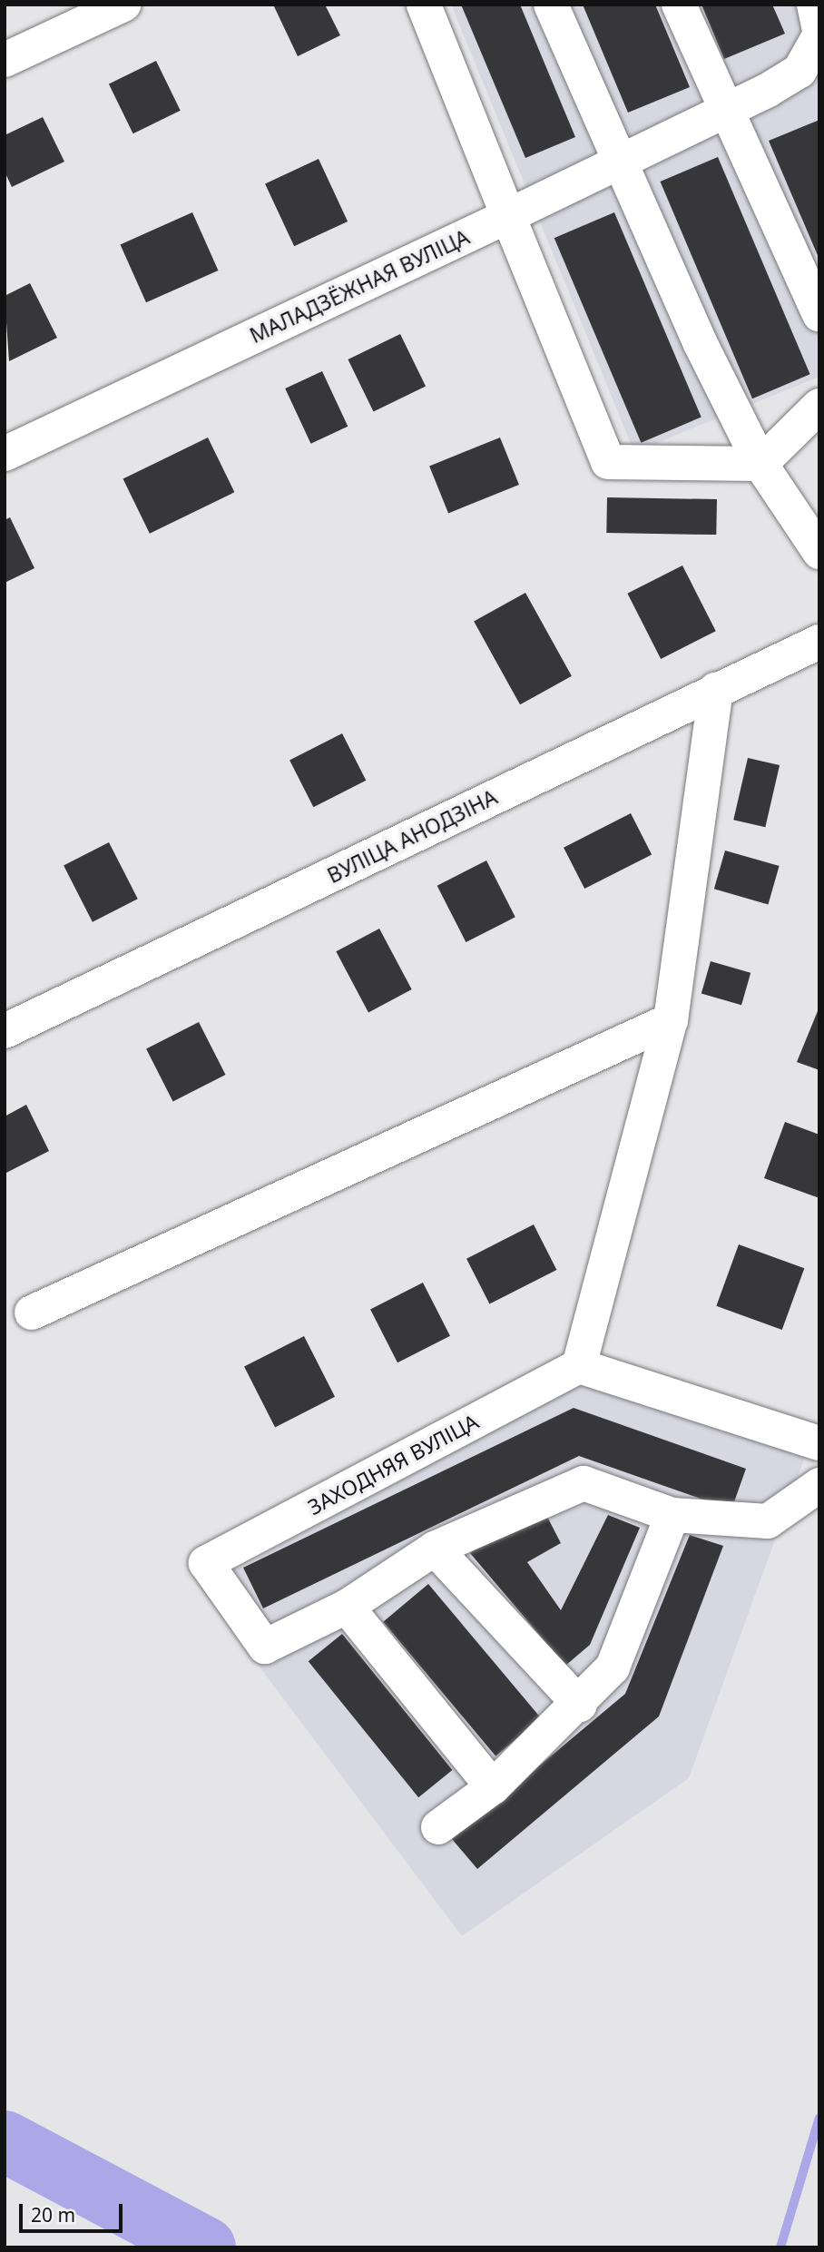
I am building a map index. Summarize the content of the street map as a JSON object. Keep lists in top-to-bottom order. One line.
{"streets":{"street":["МАЛАДЗЁЖНАЯ ВУЛІЦА","ВУЛІЦА АНОДЗІНА","ЗАХОДНЯЯ ВУЛІЦА"]},"scale_bar":"20 m"}
